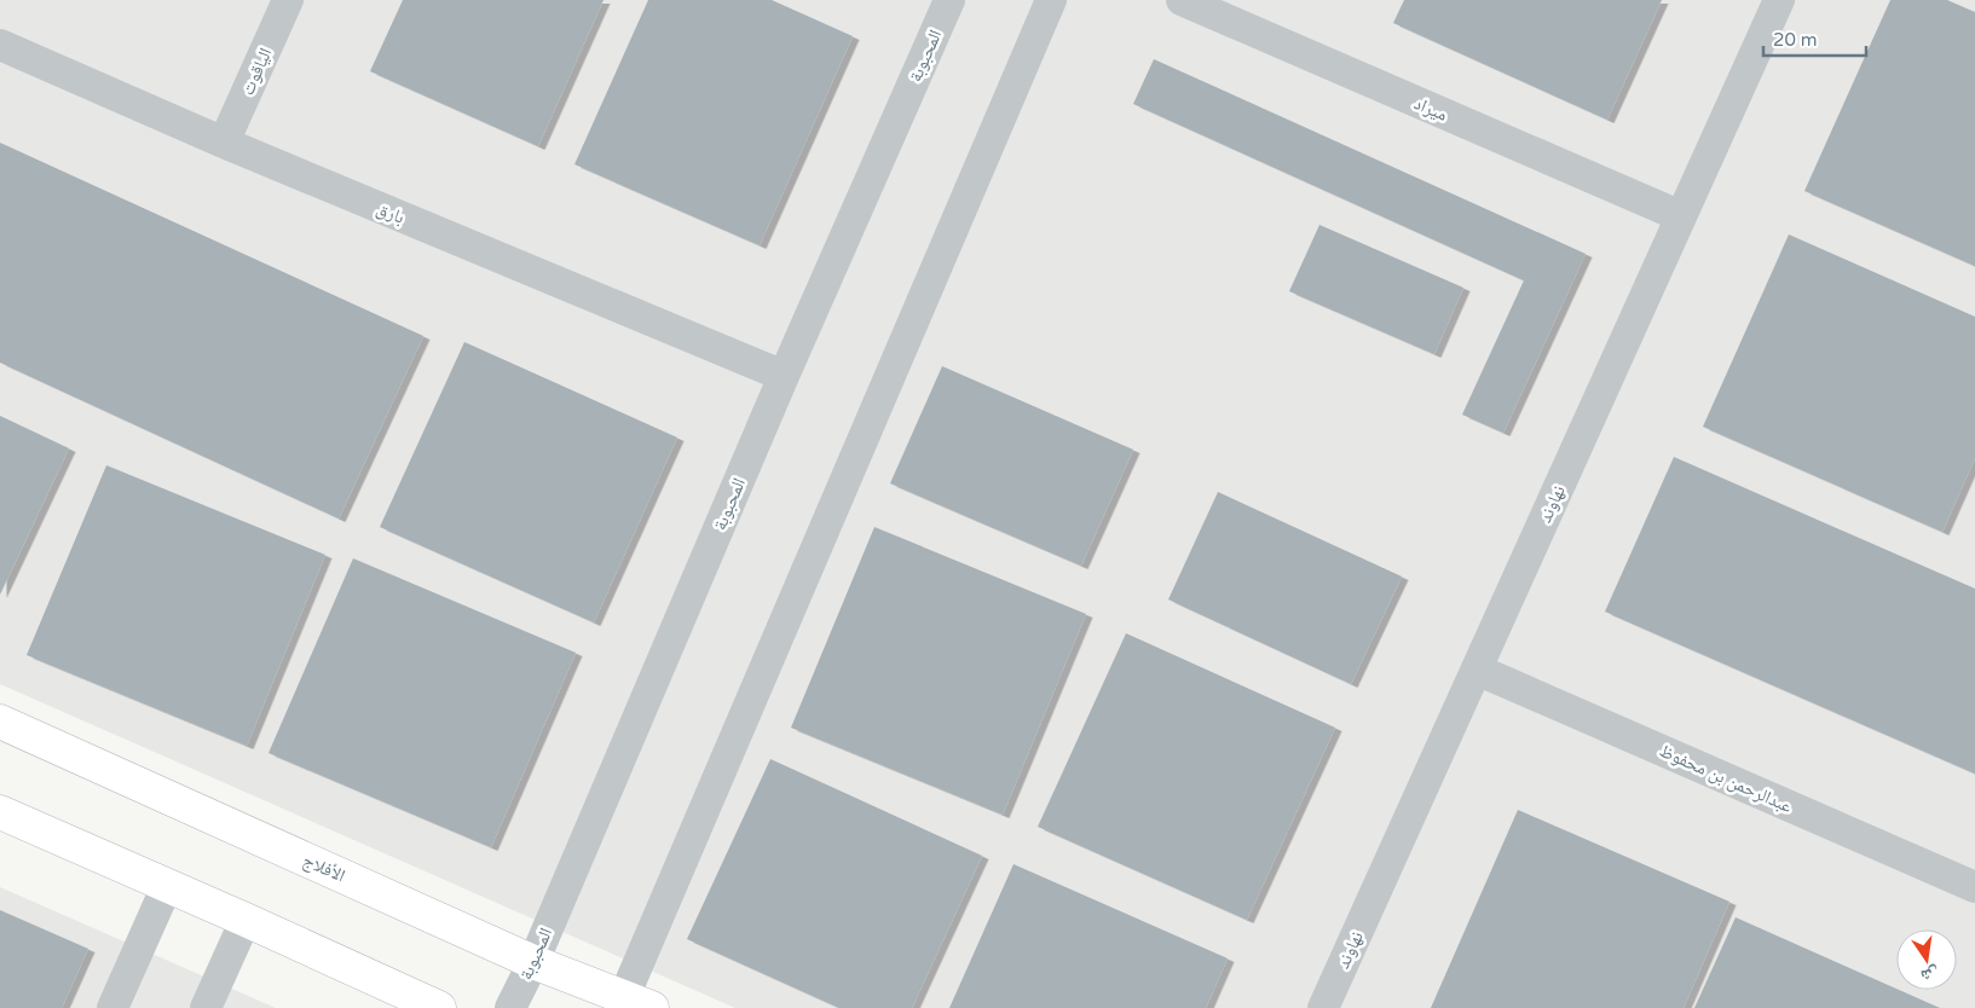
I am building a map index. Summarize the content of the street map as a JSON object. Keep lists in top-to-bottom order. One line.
{"streets":{"street":["المحبوبة","الياقوت","ميراد","بارق","نهاوند","عبدالرحمن بن محفوظ","الأفلاج"]},"crossings":[["المحبوبة","بارق"],["المحبوبة","الأفلاج"],["الياقوت","بارق"],["ميراد","نهاوند"],["نهاوند","عبدالرحمن بن محفوظ"]],"scale_bar":"20 m","north":"bottom"}
